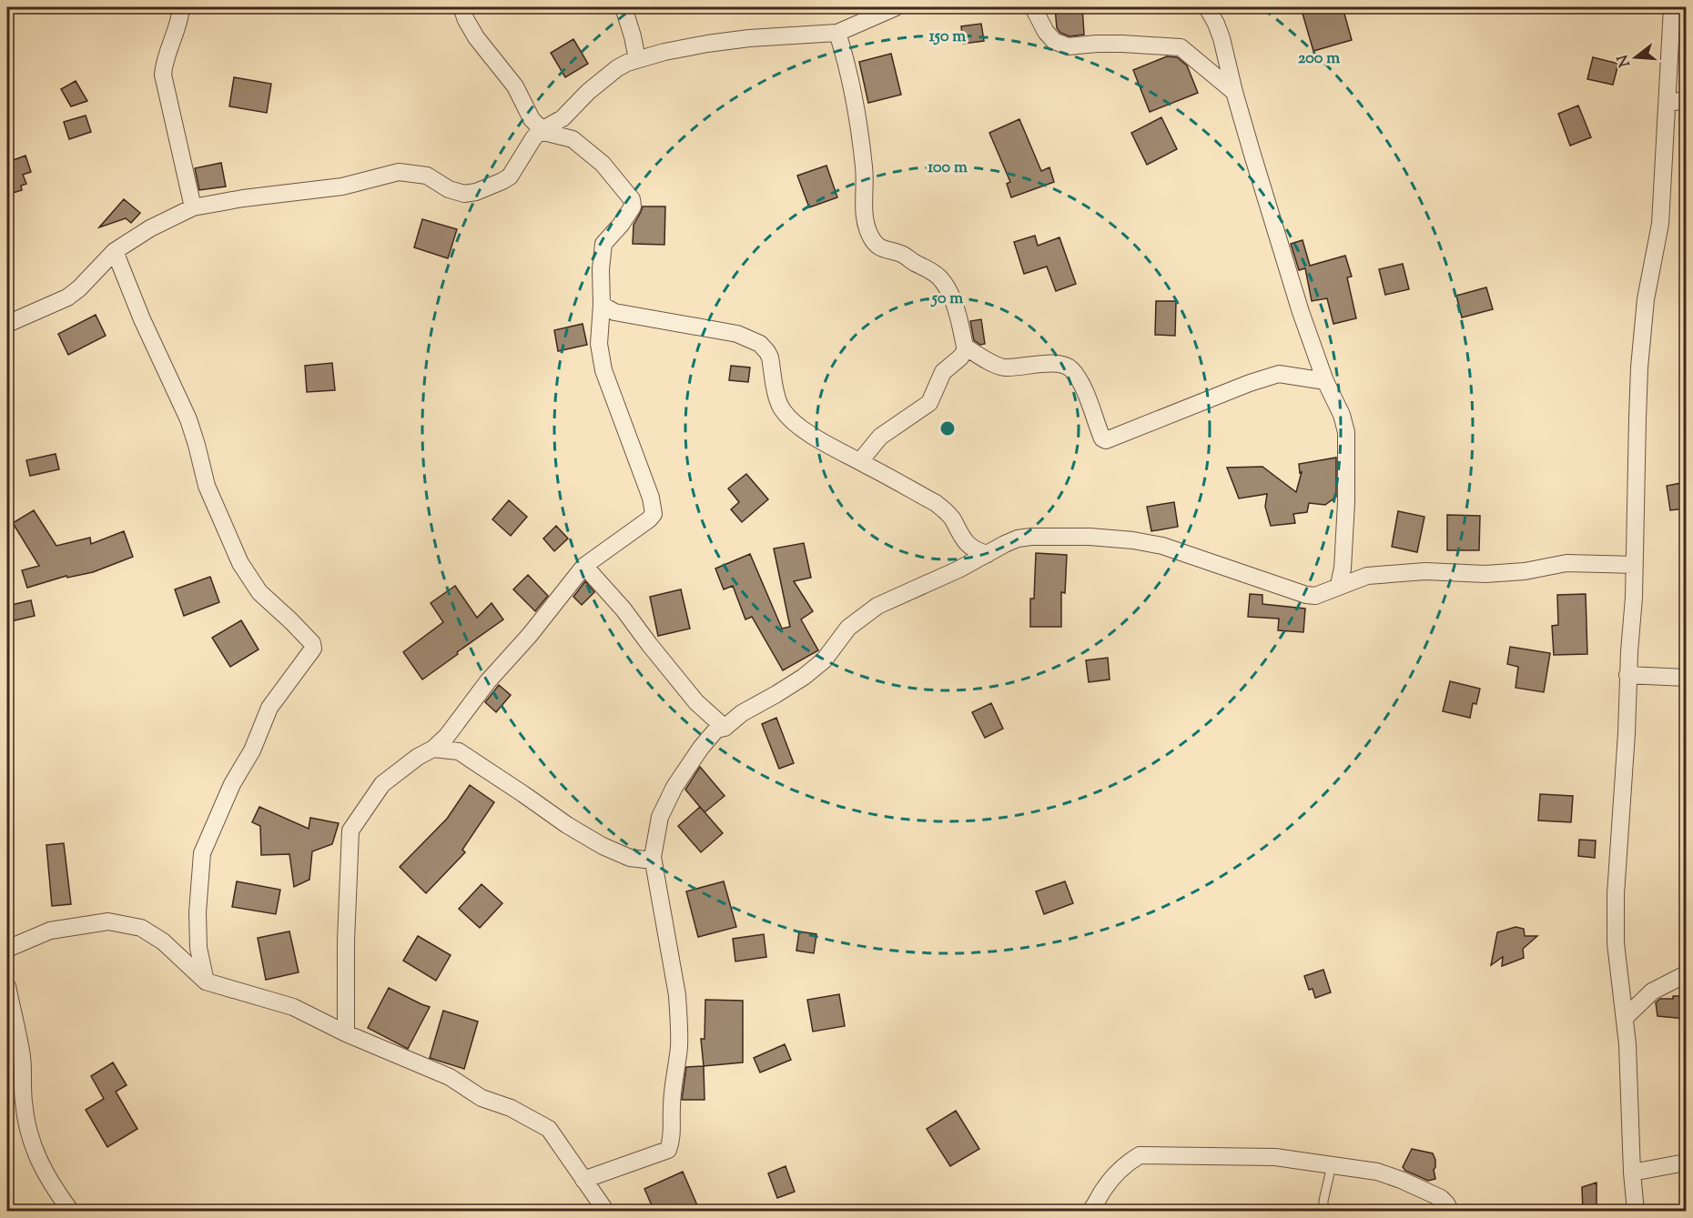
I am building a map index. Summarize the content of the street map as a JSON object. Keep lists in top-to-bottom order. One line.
{"north":"left","rings":["150 m","200 m","100 m","50 m"]}
